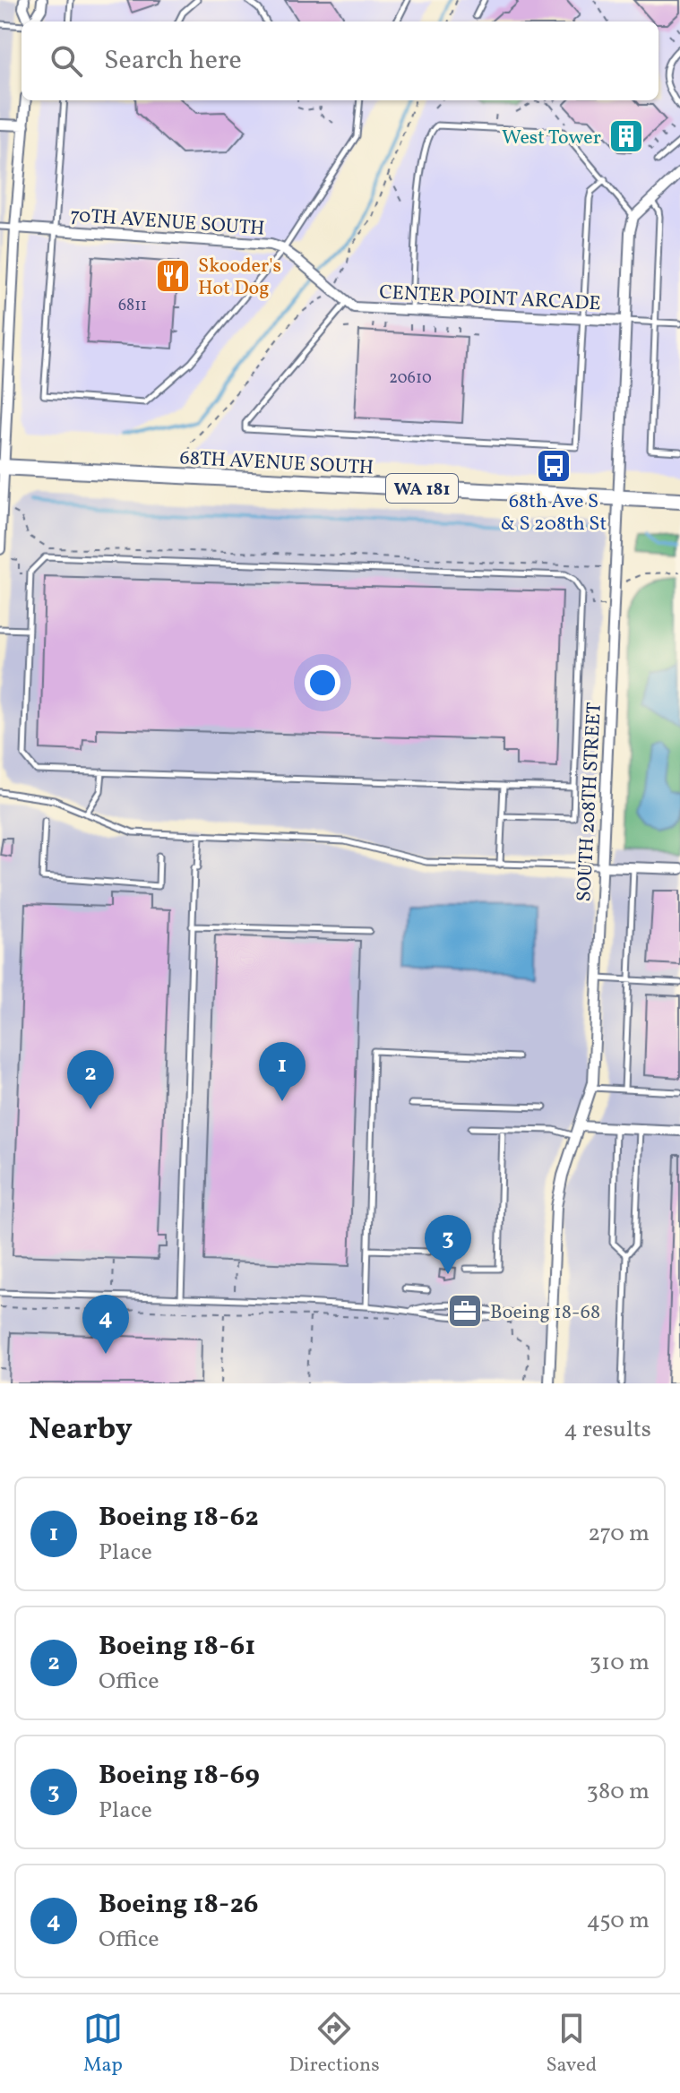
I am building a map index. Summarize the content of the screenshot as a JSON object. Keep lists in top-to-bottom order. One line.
{"streets":{"main road":["68TH AVENUE SOUTH","WA 181"],"street":["70TH AVENUE SOUTH","CENTER POINT ARCADE","SOUTH 208TH STREET"]},"crossings":[["70TH AVENUE SOUTH","CENTER POINT ARCADE"],["CENTER POINT ARCADE","SOUTH 208TH STREET"],["68TH AVENUE SOUTH","SOUTH 208TH STREET"]],"places":{"building":["West Tower"],"restaurant":["Skooder's Hot Dog"],"bus stop":["68th Ave S & S 208th St"],"office":["Boeing 18-68"]},"house_numbers":["6811","20610"],"page":{"search":"Search here","pins":["1","2","3","4"],"heading":["Nearby","4 results"],"list":[{"mark":"1","name":"Boeing 18-62","note":"Place","value":"270 m"},{"mark":"2","name":"Boeing 18-61","note":"Office","value":"310 m"},{"mark":"3","name":"Boeing 18-69","note":"Place","value":"380 m"},{"mark":"4","name":"Boeing 18-26","note":"Office","value":"450 m"}],"nav":["Map","Directions","Saved"]}}
